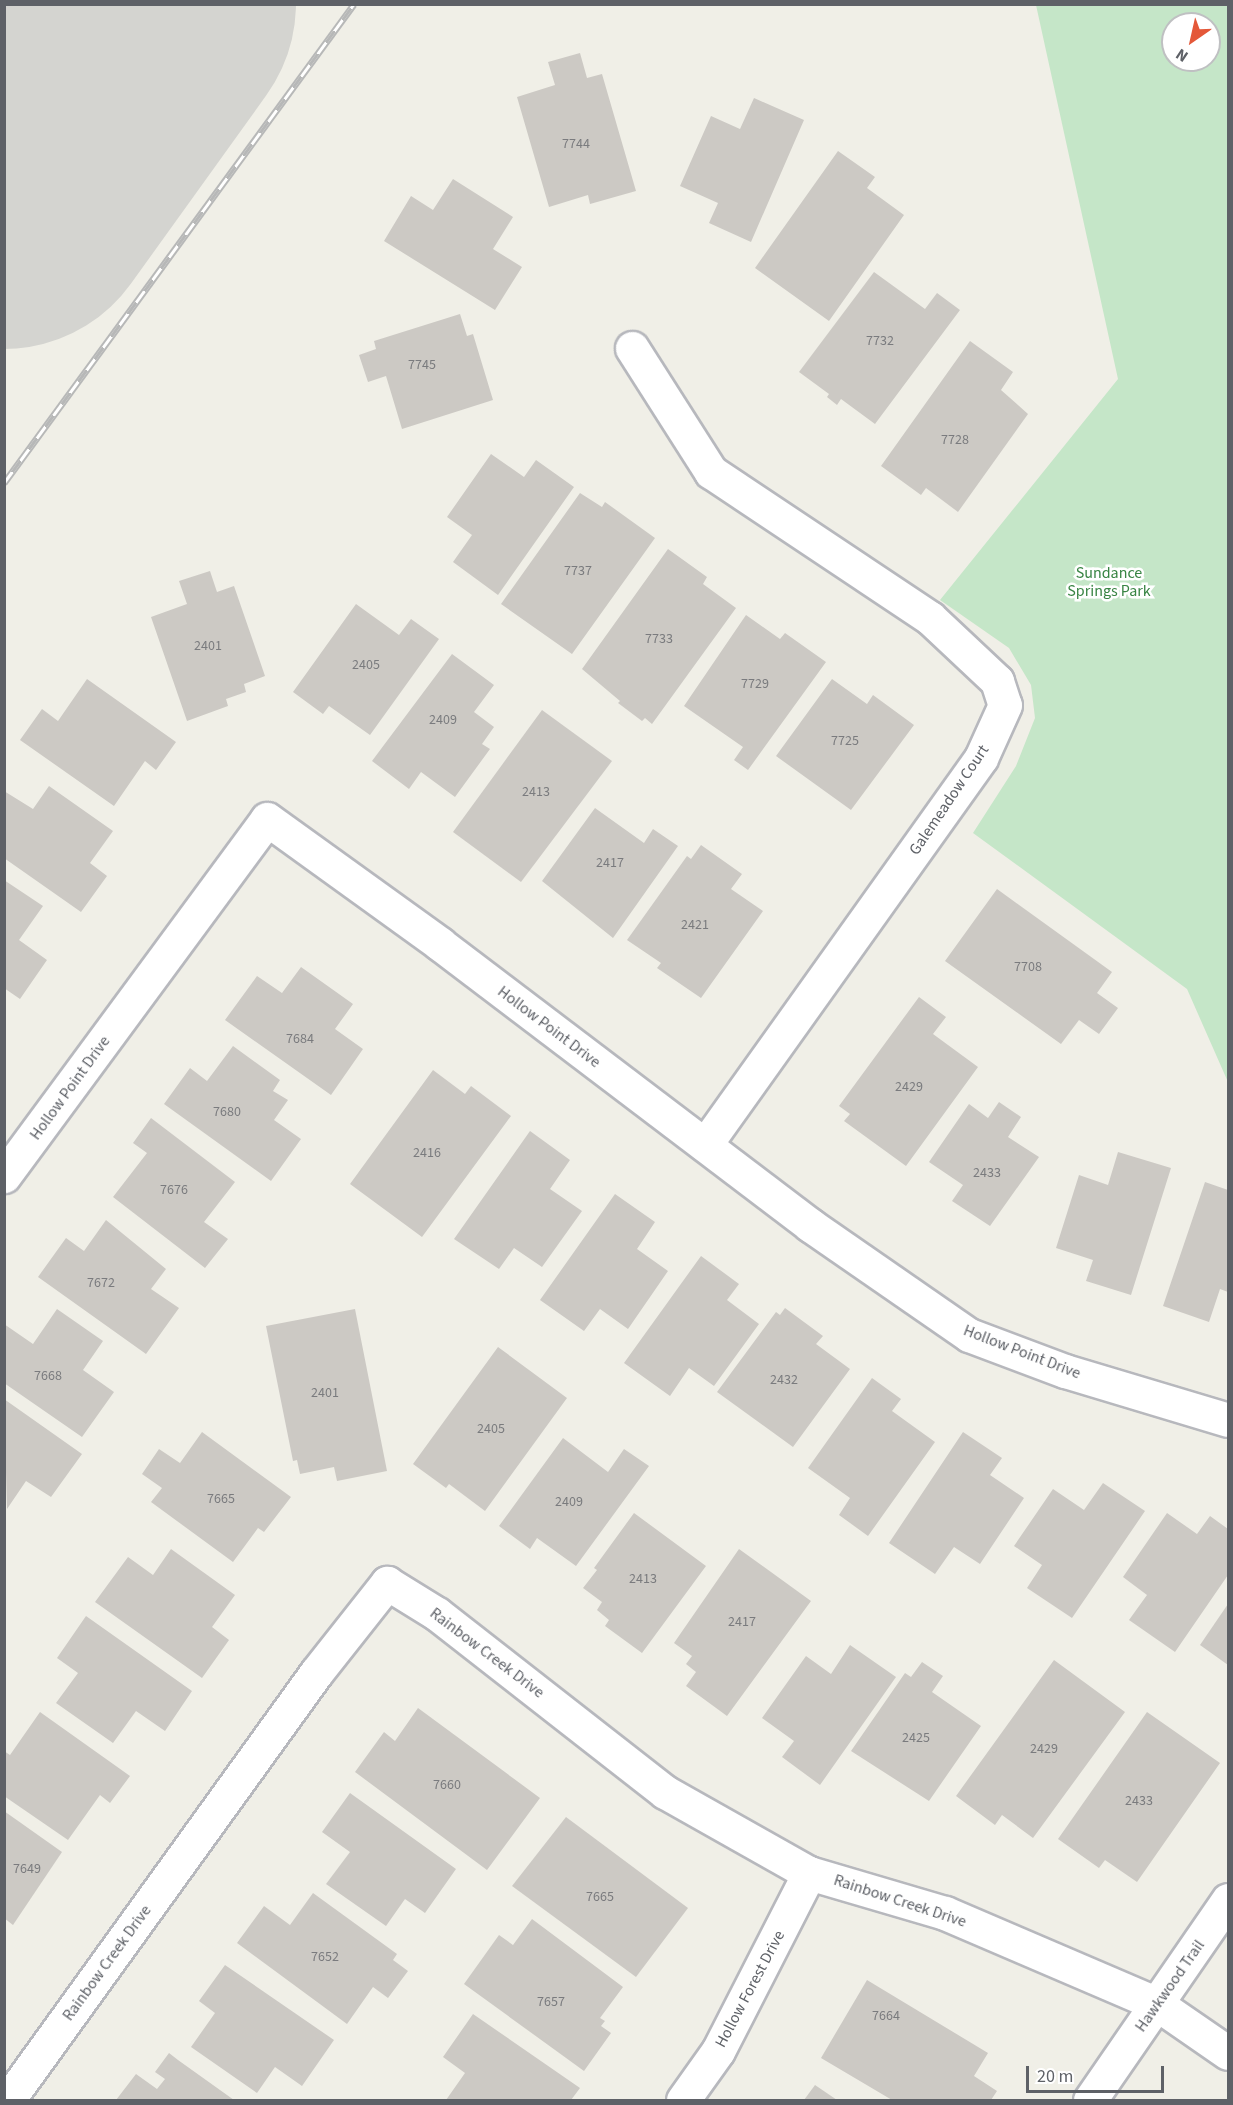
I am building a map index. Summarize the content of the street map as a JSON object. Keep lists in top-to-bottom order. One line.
{"streets":{"street":["Galemeadow Court","Hollow Point Drive","Rainbow Creek Drive","Hawkwood Trail","Hollow Forest Drive"]},"crossings":[["Galemeadow Court","Hollow Point Drive"],["Rainbow Creek Drive","Hawkwood Trail"],["Rainbow Creek Drive","Hollow Forest Drive"]],"parks":["Sundance Springs Park"],"house_numbers":["7744","7732","7745","7728","7737","7733","2401","2405","7729","2409","7725","2413","2417","2421","7708","7684","2429","7680","2416","2433","7676","7672","7668","2432","2401","2405","7665","2409","2413","2417","2425","2429","7660","2433","7649","7665","7652","7657","7664"],"scale_bar":"20 m","north":"bottom left"}
